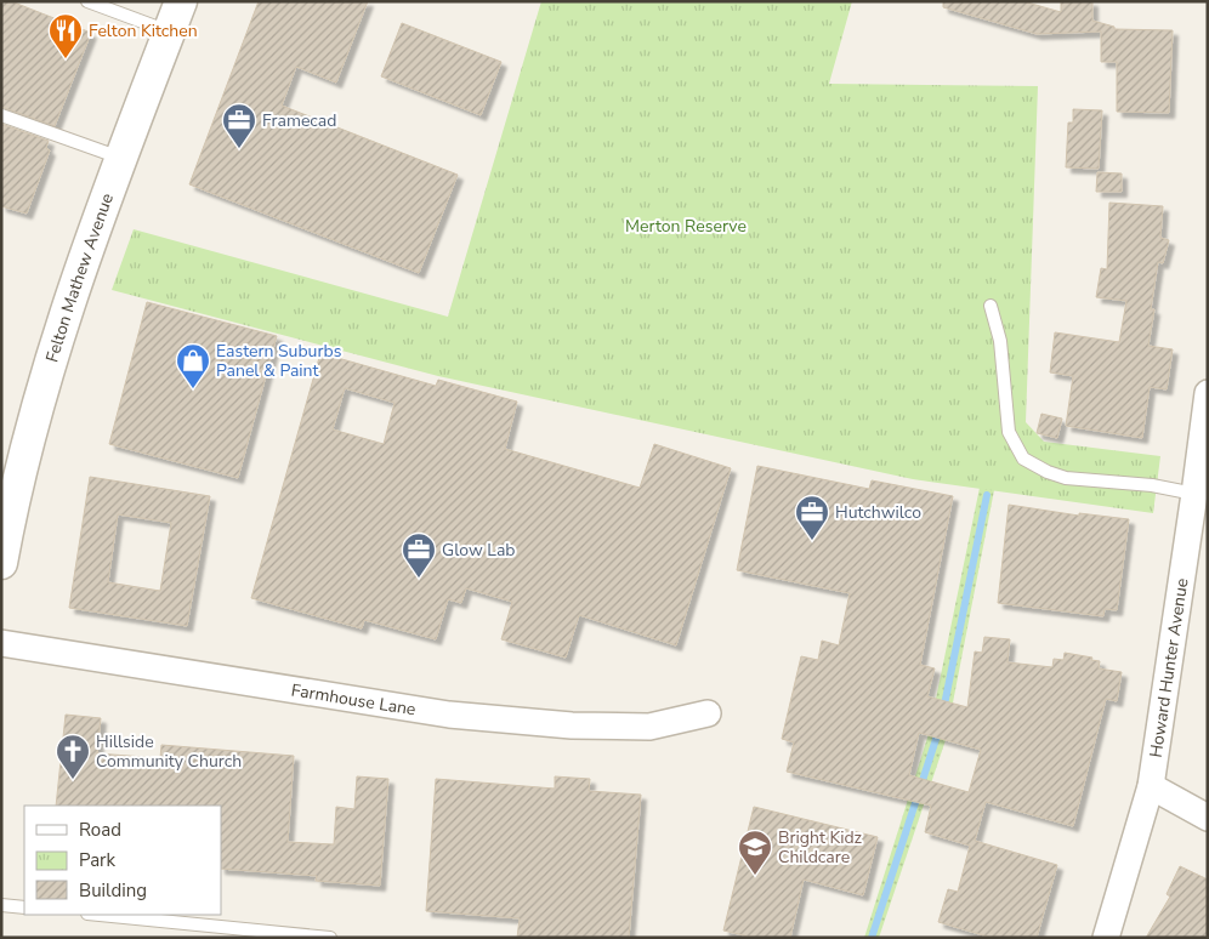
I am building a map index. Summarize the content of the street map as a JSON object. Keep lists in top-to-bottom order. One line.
{"streets":{"street":["Felton Mathew Avenue","Howard Hunter Avenue","Farmhouse Lane"]},"parks":["Merton Reserve"],"places":{"restaurant":["Felton Kitchen"],"office":["Framecad","Hutchwilco","Glow Lab"],"shop":["Eastern Suburbs Panel & Paint"],"church":["Hillside Community Church"],"school or university":["Bright Kidz Childcare"]},"legend":["Road","Park","Building"]}
